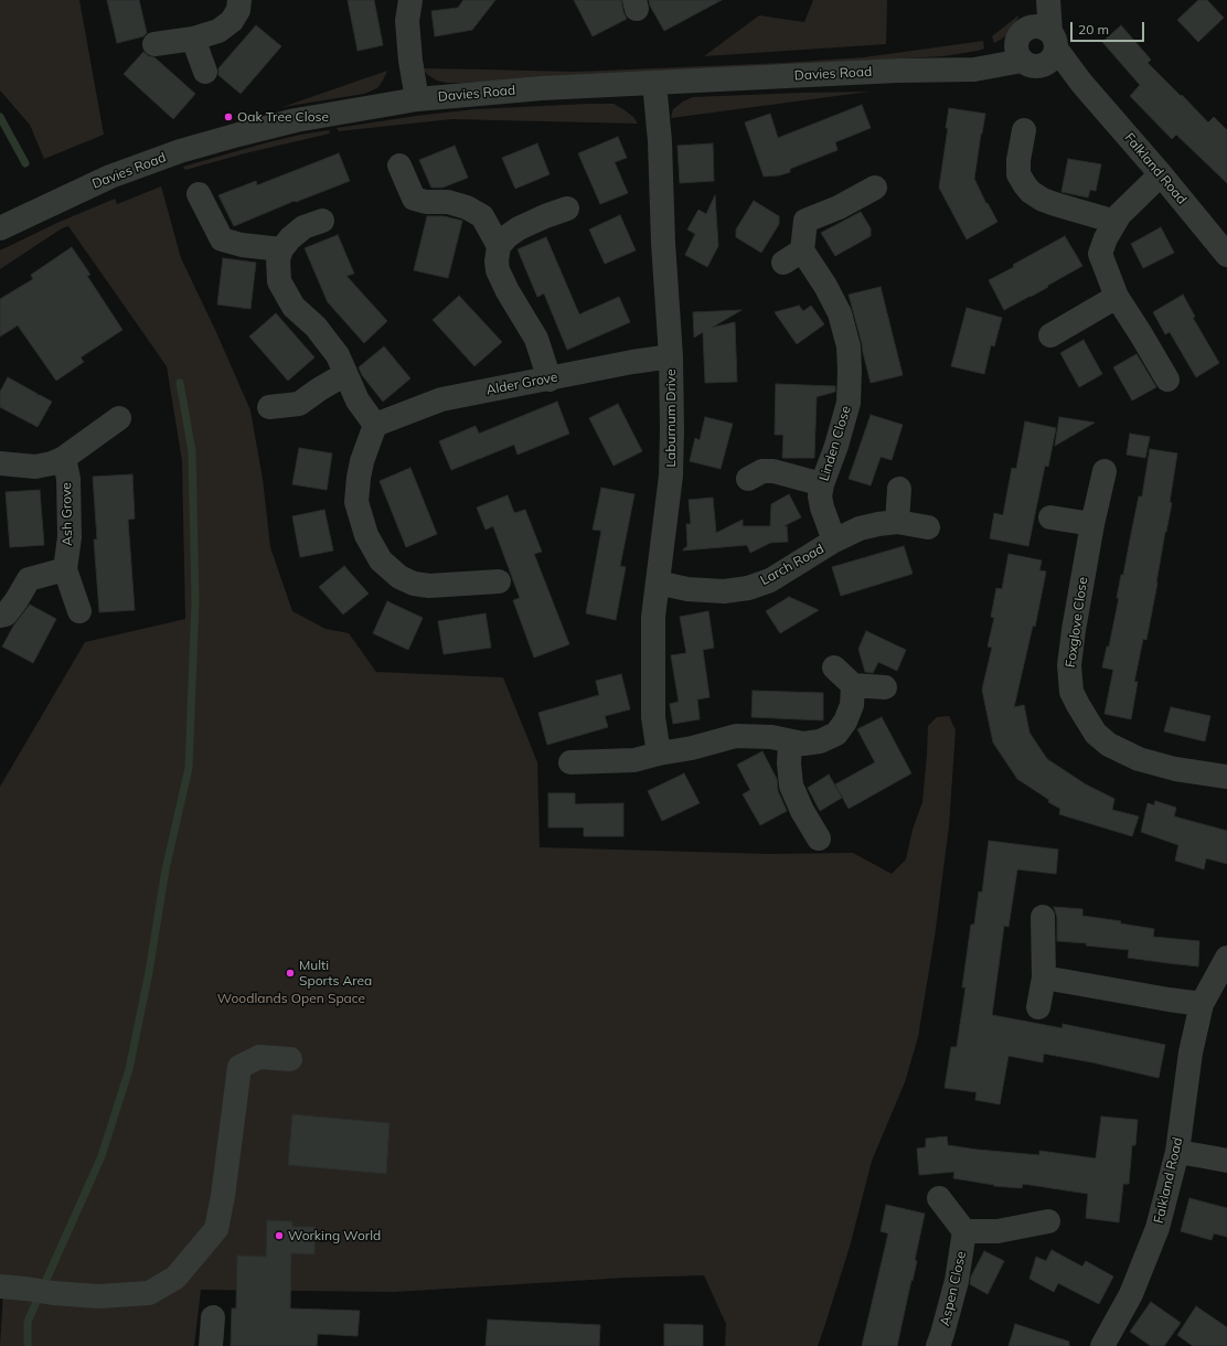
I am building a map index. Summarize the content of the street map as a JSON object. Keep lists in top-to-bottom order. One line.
{"streets":{"street":["Davies Road","Falkland Road","Alder Grove","Laburnum Drive","Linden Close","Ash Grove","Larch Road","Foxglove Close","Aspen Close"]},"crossings":[["Davies Road","Falkland Road"],["Davies Road","Laburnum Drive"],["Alder Grove","Laburnum Drive"],["Laburnum Drive","Larch Road"],["Linden Close","Larch Road"]],"parks":["Woodlands Open Space"],"places":["Oak Tree Close","Multi Sports Area","Working World"],"scale_bar":"20 m"}
